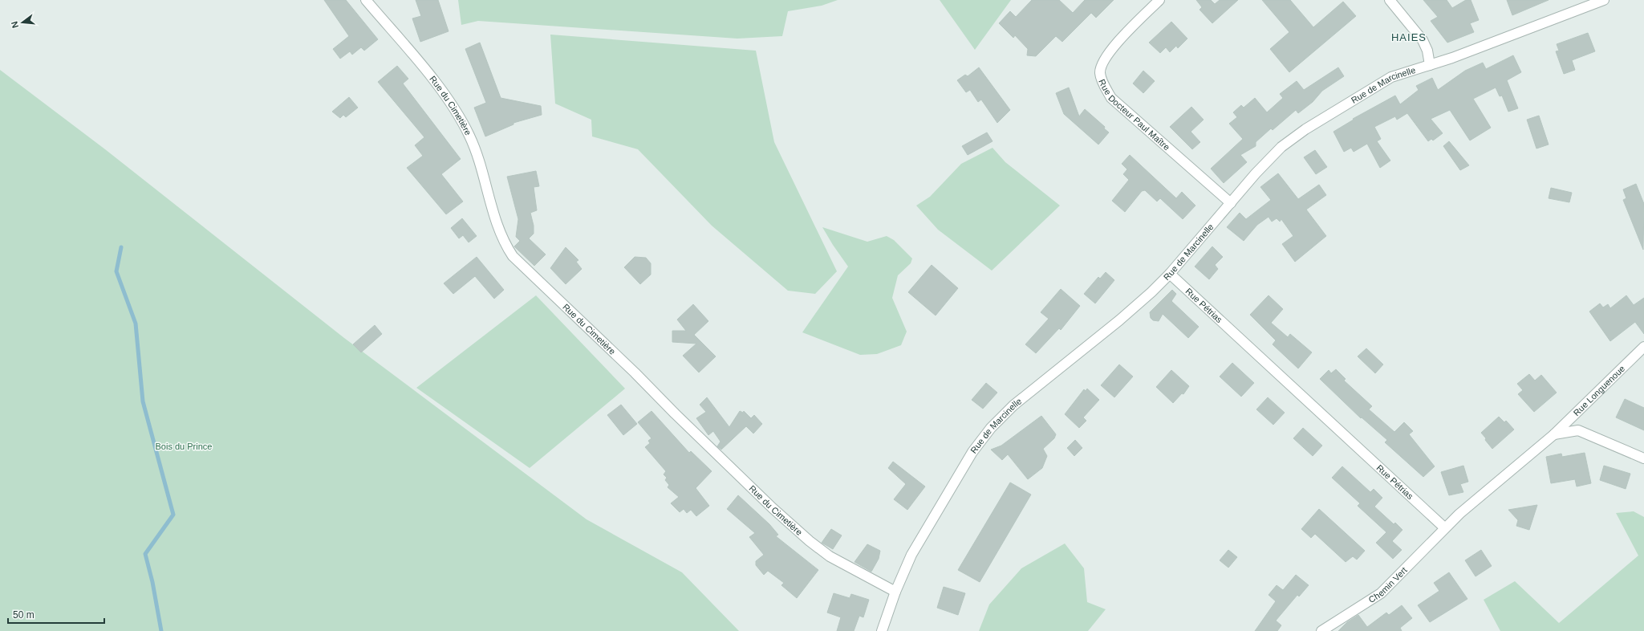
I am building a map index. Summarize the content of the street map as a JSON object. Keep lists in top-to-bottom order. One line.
{"streets":{"street":["Rue de Marcinelle","Rue du Cimetière","Rue Docteur Paul Maître","Rue Pétrias","Rue Longuenoue","Chemin Vert"]},"crossings":[["Rue de Marcinelle","Rue du Cimetière"],["Rue de Marcinelle","Rue Docteur Paul Maître"],["Rue de Marcinelle","Rue Pétrias"],["Rue Pétrias","Chemin Vert"]],"districts":["HAIES"],"parks":["Bois du Prince"],"scale_bar":"50 m","north":"left"}
